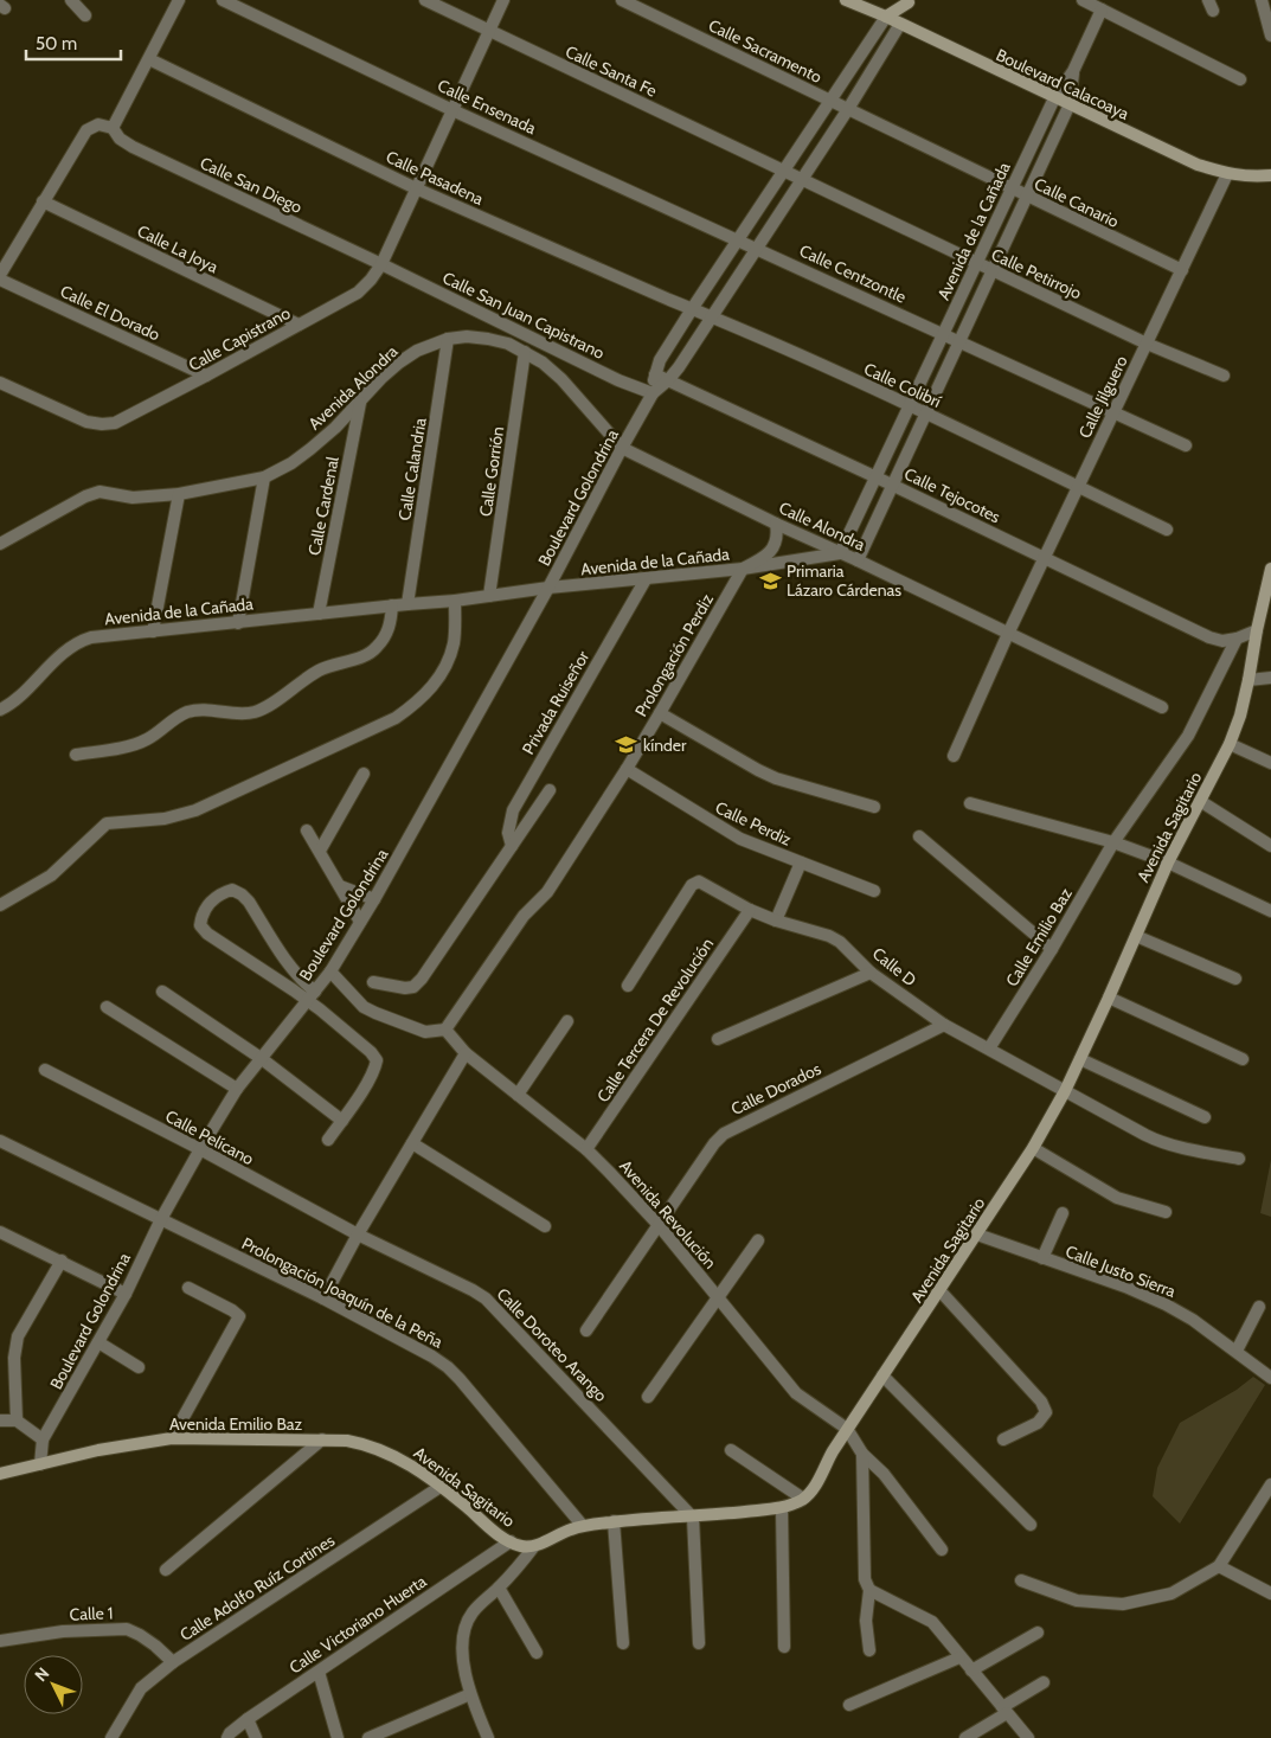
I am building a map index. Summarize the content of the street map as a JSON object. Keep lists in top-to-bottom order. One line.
{"streets":{"street":["Calle Sacramento","Calle Santa Fe","Boulevard Calacoaya","Calle Ensenada","Calle Pasadena","Calle San Diego","Calle Canario","Avenida de la Cañada","Calle La Joya","Calle Centzontle","Calle Petirrojo","Calle El Dorado","Calle San Juan Capistrano","Calle Capistrano","Calle Colibrí","Avenida Alondra","Calle Jilguero","Calle Calandria","Calle Gorrión","Calle Tejocotes","Boulevard Golondrina","Calle Cardenal","Calle Alondra","Prolongación Perdiz","Privada Ruiseñor","Calle Perdiz","Avenida Sagitario","Calle Emilio Baz","Calle D","Calle Tercera De Revolución","Calle Dorados","Calle Pelícano","Avenida Revolución","Calle Justo Sierra","Prolongación Joaquín de la Peña","Calle Doroteo Arango","Avenida Emilio Baz","Calle Adolfo Ruíz Cortines","Calle 1","Calle Victoriano Huerta"]},"crossings":[["Calle Sacramento","Calle Canario"],["Calle Sacramento","Boulevard Golondrina"],["Calle Santa Fe","Calle Petirrojo"],["Calle Santa Fe","Calle Capistrano"],["Calle Santa Fe","Boulevard Golondrina"],["Boulevard Calacoaya","Avenida de la Cañada"],["Boulevard Calacoaya","Calle Jilguero"],["Boulevard Calacoaya","Boulevard Golondrina"],["Calle Ensenada","Calle Centzontle"],["Calle Ensenada","Calle Capistrano"],["Calle Ensenada","Boulevard Golondrina"],["Calle Pasadena","Calle Capistrano"],["Calle Pasadena","Calle Colibrí"],["Calle Pasadena","Boulevard Golondrina"],["Calle San Diego","Calle San Juan Capistrano"],["Calle San Diego","Calle Capistrano"],["Calle Canario","Avenida de la Cañada"],["Calle Canario","Calle Jilguero"],["Calle Canario","Boulevard Golondrina"],["Avenida de la Cañada","Calle Centzontle"],["Avenida de la Cañada","Calle Petirrojo"],["Avenida de la Cañada","Calle Colibrí"],["Avenida de la Cañada","Calle Calandria"],["Avenida de la Cañada","Calle Gorrión"],["Avenida de la Cañada","Calle Tejocotes"],["Avenida de la Cañada","Boulevard Golondrina"],["Avenida de la Cañada","Calle Cardenal"],["Avenida de la Cañada","Calle Alondra"],["Avenida de la Cañada","Prolongación Perdiz"],["Avenida de la Cañada","Privada Ruiseñor"],["Calle La Joya","Calle Capistrano"],["Calle Centzontle","Calle Jilguero"],["Calle Centzontle","Boulevard Golondrina"],["Calle Petirrojo","Calle Jilguero"],["Calle Petirrojo","Boulevard Golondrina"],["Calle El Dorado","Calle Capistrano"],["Calle San Juan Capistrano","Calle Capistrano"],["Calle San Juan Capistrano","Boulevard Golondrina"],["Calle Colibrí","Calle Jilguero"],["Calle Colibrí","Boulevard Golondrina"],["Avenida Alondra","Calle Calandria"],["Avenida Alondra","Calle Gorrión"],["Avenida Alondra","Boulevard Golondrina"],["Avenida Alondra","Calle Cardenal"],["Avenida Alondra","Calle Alondra"],["Calle Jilguero","Calle Tejocotes"],["Calle Jilguero","Calle Alondra"],["Calle Tejocotes","Boulevard Golondrina"],["Calle Tejocotes","Calle Emilio Baz"],["Boulevard Golondrina","Calle Alondra"],["Boulevard Golondrina","Calle Pelícano"],["Boulevard Golondrina","Prolongación Joaquín de la Peña"],["Calle Alondra","Prolongación Perdiz"],["Prolongación Perdiz","Calle Perdiz"],["Prolongación Perdiz","Avenida Revolución"],["Avenida Sagitario","Calle D"],["Avenida Sagitario","Avenida Revolución"],["Avenida Sagitario","Calle Justo Sierra"],["Avenida Sagitario","Avenida Emilio Baz"],["Avenida Sagitario","Calle Adolfo Ruíz Cortines"],["Avenida Sagitario","Calle Victoriano Huerta"],["Calle Emilio Baz","Calle D"],["Calle D","Calle Tercera De Revolución"],["Calle D","Calle Dorados"],["Calle Tercera De Revolución","Avenida Revolución"],["Calle Dorados","Avenida Revolución"],["Calle Pelícano","Calle Doroteo Arango"],["Calle Adolfo Ruíz Cortines","Calle 1"]],"places":{"school or university":["Primaria Lázaro Cárdenas","kínder"]},"scale_bar":"50 m","north":"top left"}
